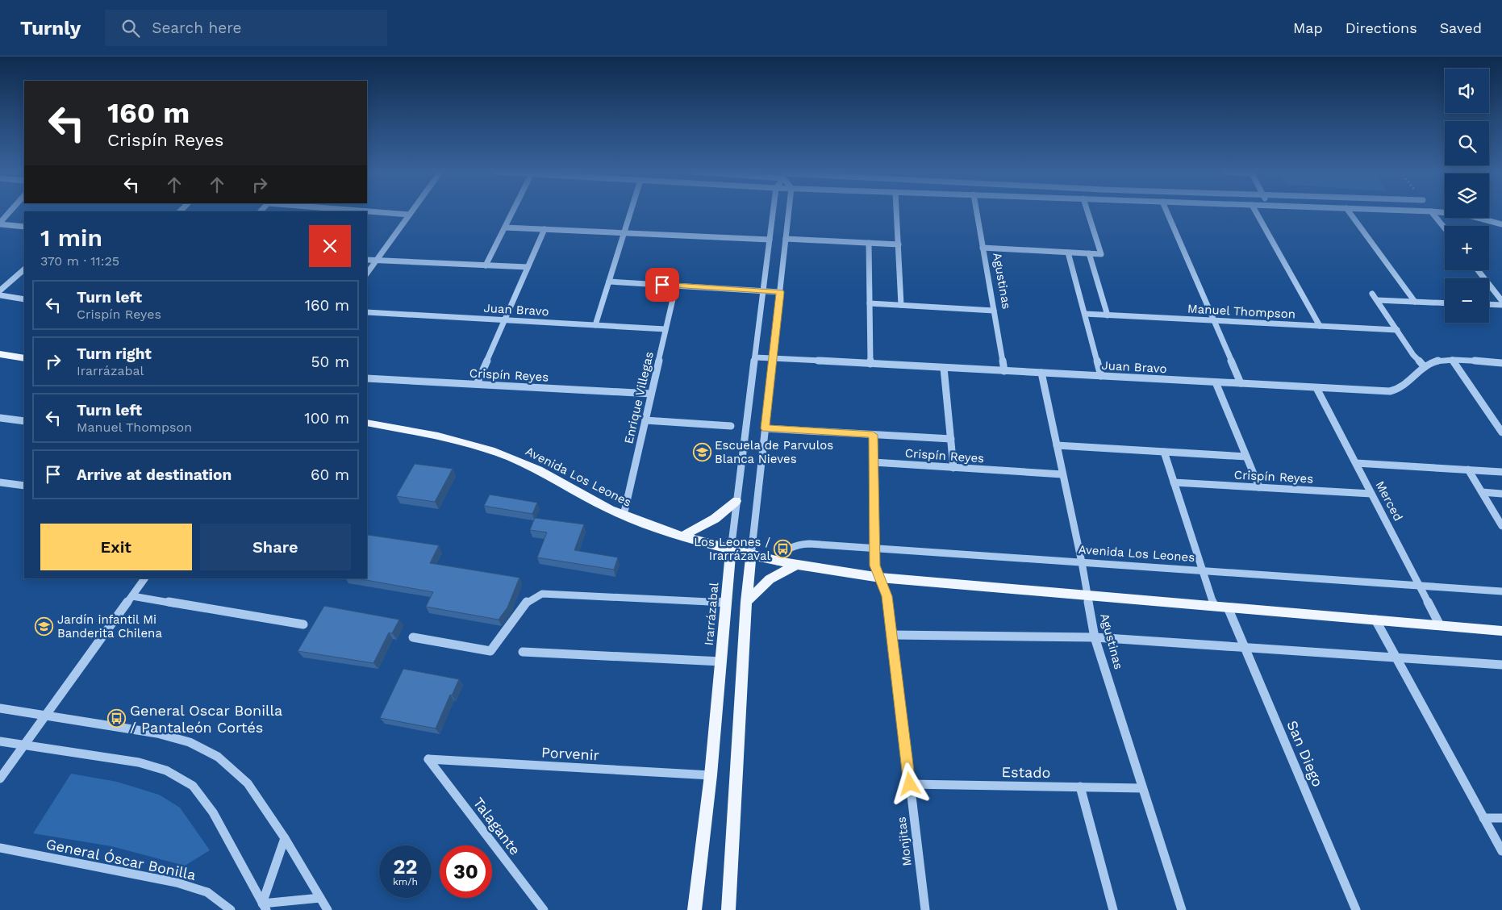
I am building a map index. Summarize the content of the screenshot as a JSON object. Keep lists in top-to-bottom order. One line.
{"streets":{"main road":["Avenida Los Leones","Irarrázabal"],"street":["Agustinas","Juan Bravo","Manuel Thompson","Crispín Reyes","Enrique Villegas","Merced","Porvenir","San Diego","Estado","Talagante","Monjitas","General Óscar Bonilla"]},"crossings":[["Agustinas","Juan Bravo"],["Agustinas","Crispín Reyes"],["Agustinas","Avenida Los Leones"],["Agustinas","Estado"],["Juan Bravo","Enrique Villegas"],["Juan Bravo","Merced"],["Juan Bravo","Irarrázabal"],["Crispín Reyes","Enrique Villegas"],["Crispín Reyes","Merced"],["Crispín Reyes","Monjitas"],["Enrique Villegas","Avenida Los Leones"],["Avenida Los Leones","Merced"],["Avenida Los Leones","Irarrázabal"],["Avenida Los Leones","San Diego"],["Avenida Los Leones","Monjitas"],["Irarrázabal","Porvenir"],["Porvenir","Talagante"],["Estado","Monjitas"]],"places":{"school or university":["Escuela de Parvulos Blanca Nieves","Jardín infantil Mi Banderita Chilena"],"bus stop":["Los Leones / Irarrázaval","General Oscar Bonilla / Pantaleón Cortés"]},"page":{"header":"Turnly","search":"Search here","nav":["Map","Directions","Saved"],"map_buttons":["+","−"],"turn":["160 m","Crispín Reyes"],"heading":["1 min","370 m · 11:25"],"list":[{"name":"Turn left","note":"Crispín Reyes","value":"160 m"},{"name":"Turn right","note":"Irarrázabal","value":"50 m"},{"name":"Turn left","note":"Manuel Thompson","value":"100 m"},{"name":"Arrive at destination","value":"60 m"}],"buttons":["Exit","Share"],"speed":"22 km/h","limit":"30"}}
